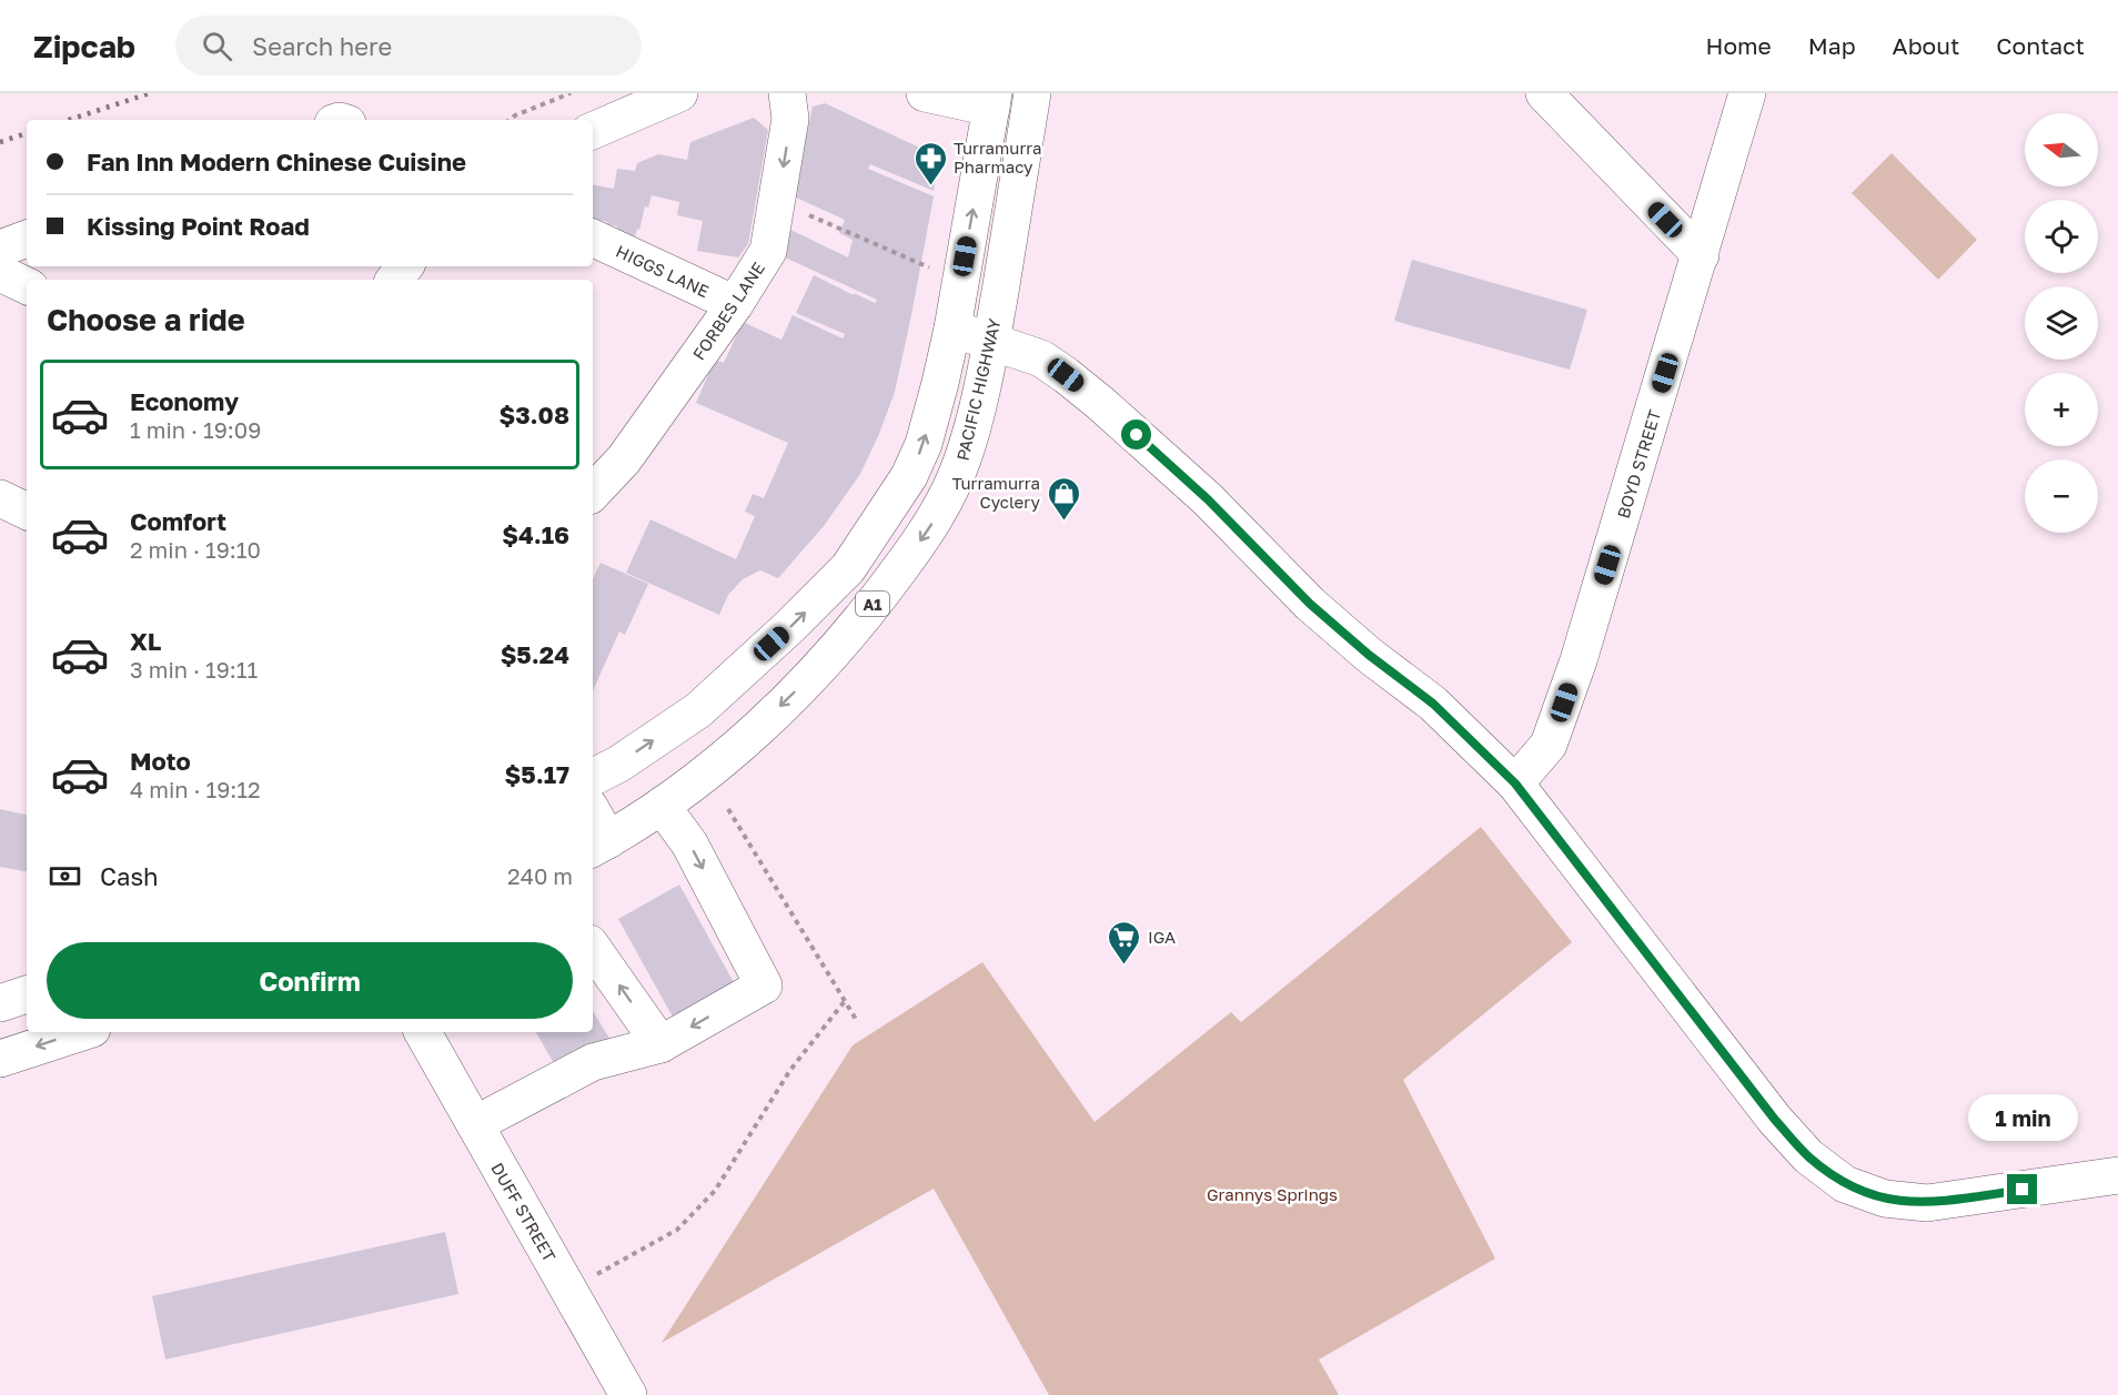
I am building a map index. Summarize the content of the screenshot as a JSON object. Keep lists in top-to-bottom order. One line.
{"streets":{"main road":["HIGGS LANE","FORBES LANE","PACIFIC HIGHWAY","BOYD STREET","A1","DUFF STREET"]},"crossings":[["HIGGS LANE","FORBES LANE"]],"parks":["Grannys Springs"],"places":{"pharmacy":["Turramurra Pharmacy"],"shop":["Turramurra Cyclery"],"supermarket":["IGA"]},"north":"left","page":{"header":"Zipcab","search":"Search here","nav":["Home","Map","About","Contact"],"map_buttons":["+","−"],"banner":["Fan Inn Modern Chinese Cuisine","Kissing Point Road"],"heading":"Choose a ride","list":[{"name":"Economy","note":"1 min · 19:09","value":"$3.08"},{"name":"Comfort","note":"2 min · 19:10","value":"$4.16"},{"name":"XL","note":"3 min · 19:11","value":"$5.24"},{"name":"Moto","note":"4 min · 19:12","value":"$5.17"}],"pay":["Cash","240 m"],"buttons":"Confirm","bubble":"1 min"}}
